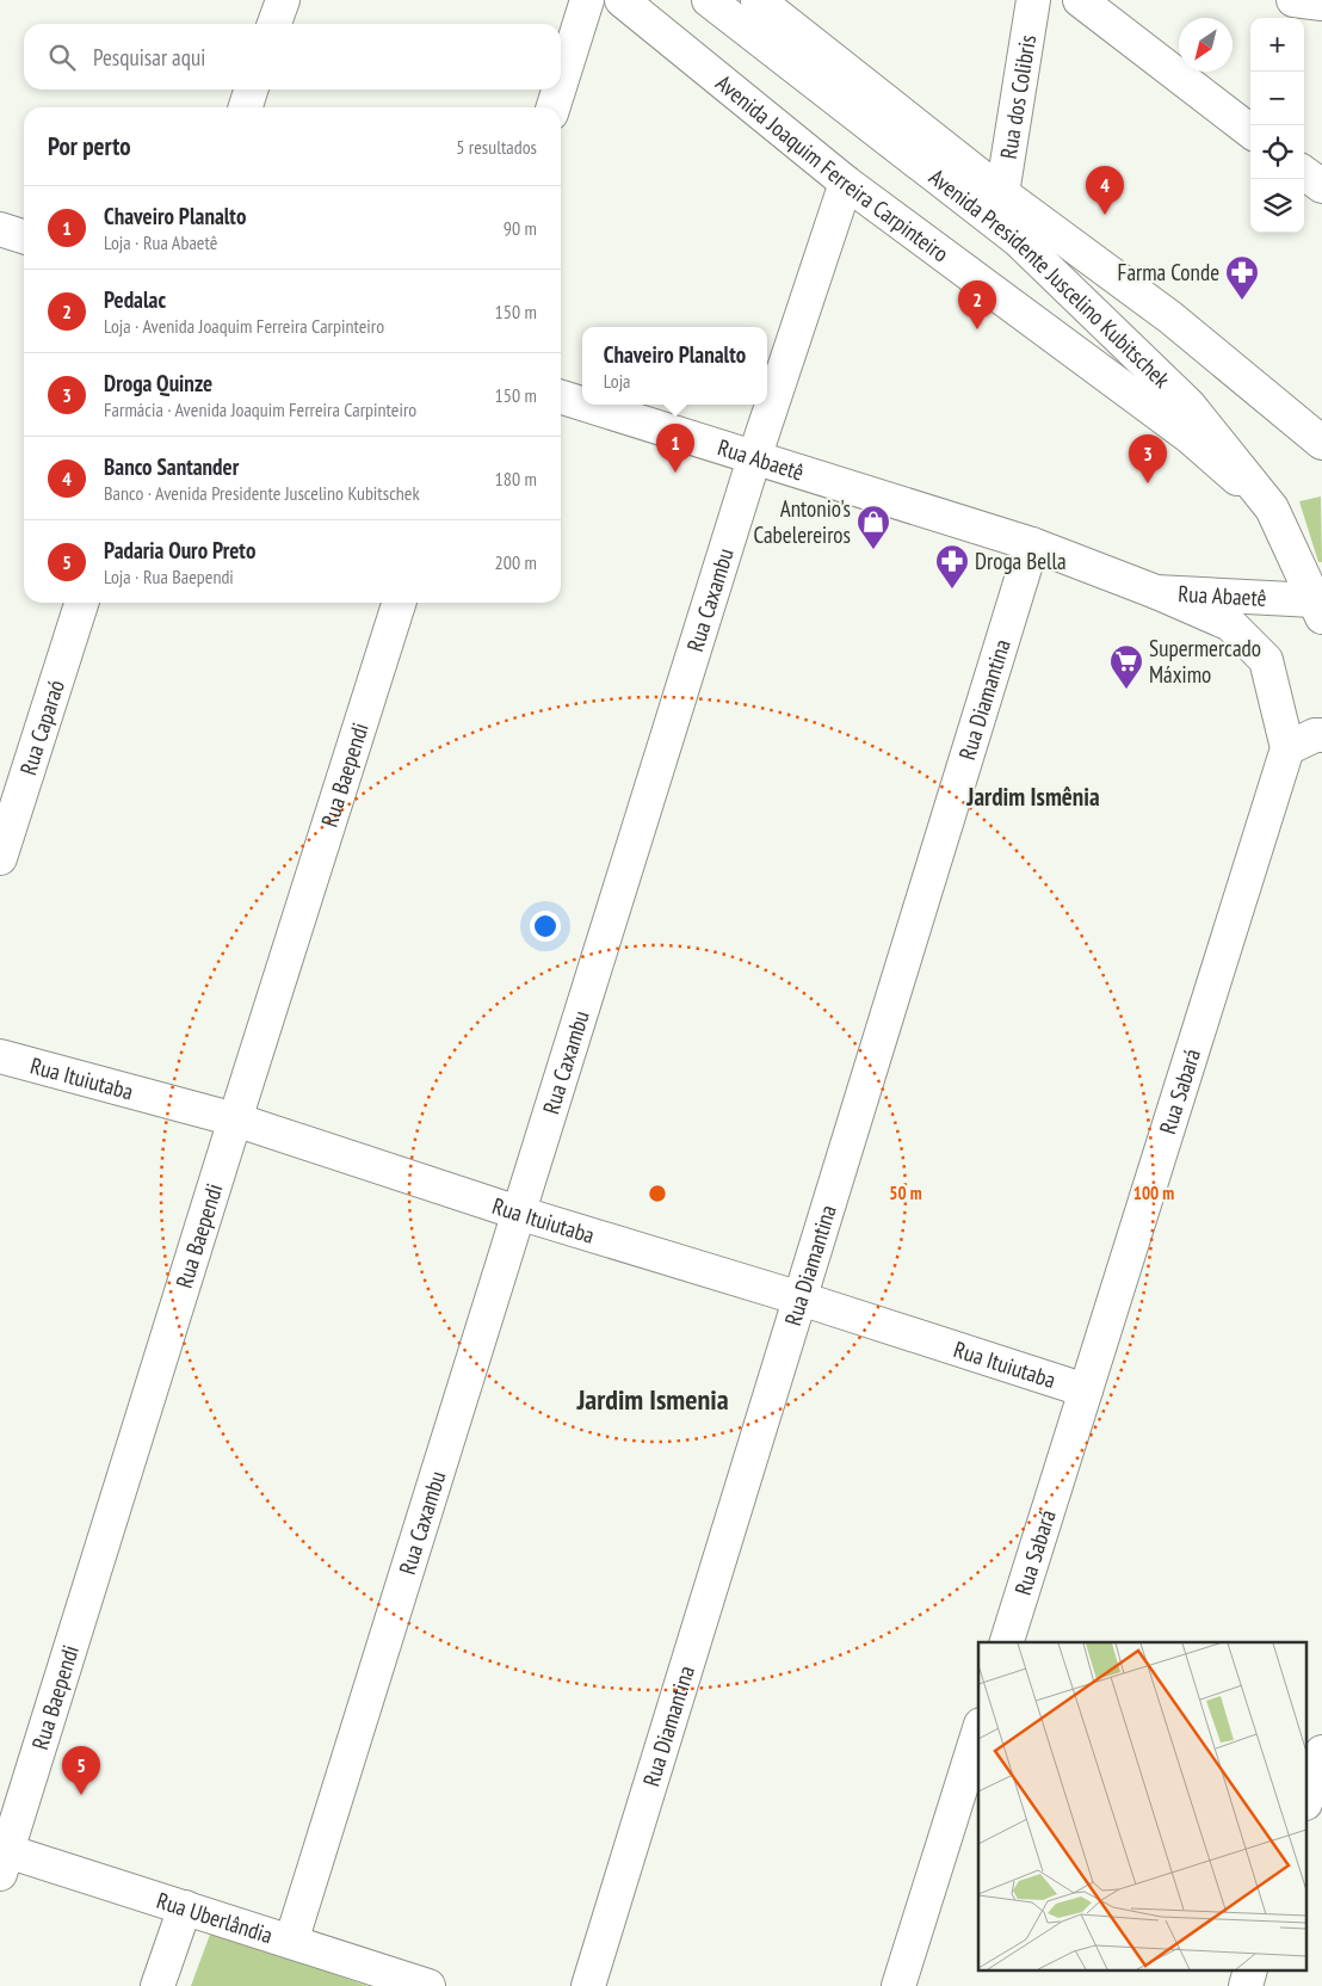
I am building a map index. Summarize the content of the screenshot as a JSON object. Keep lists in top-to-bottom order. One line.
{"streets":{"street":["Rua dos Colibris","Avenida Joaquim Ferreira Carpinteiro","Avenida Presidente Juscelino Kubitschek","Rua Abaetê","Rua Caxambu","Rua Diamantina","Rua Caparaó","Rua Baependi","Rua Ituiutaba","Rua Sabará","Rua Uberlândia"]},"crossings":[["Rua dos Colibris","Avenida Presidente Juscelino Kubitschek"],["Avenida Joaquim Ferreira Carpinteiro","Avenida Presidente Juscelino Kubitschek"],["Avenida Joaquim Ferreira Carpinteiro","Rua Caxambu"],["Avenida Presidente Juscelino Kubitschek","Rua Abaetê"],["Rua Abaetê","Rua Caxambu"],["Rua Abaetê","Rua Diamantina"],["Rua Caxambu","Rua Ituiutaba"],["Rua Caxambu","Rua Uberlândia"],["Rua Diamantina","Rua Ituiutaba"],["Rua Baependi","Rua Ituiutaba"],["Rua Baependi","Rua Uberlândia"],["Rua Ituiutaba","Rua Sabará"]],"districts":["Jardim Ismênia","Jardim Ismenia"],"places":{"pharmacy":["Farma Conde","Droga Bella"],"shop":["Antonio's Cabelereiros"],"supermarket":["Supermercado Máximo"]},"north":"bottom left","page":{"map_buttons":["+","−"],"search":"Pesquisar aqui","heading":["Por perto","5 resultados"],"pins":["4","2","1","3","5"],"list":[{"mark":"1","name":"Chaveiro Planalto","note":"Loja · Rua Abaetê","value":"90 m"},{"mark":"2","name":"Pedalac","note":"Loja · Avenida Joaquim Ferreira Carpinteiro","value":"150 m"},{"mark":"3","name":"Droga Quinze","note":"Farmácia · Avenida Joaquim Ferreira Carpinteiro","value":"150 m"},{"mark":"4","name":"Banco Santander","note":"Banco · Avenida Presidente Juscelino Kubitschek","value":"180 m"},{"mark":"5","name":"Padaria Ouro Preto","note":"Loja · Rua Baependi","value":"200 m"}],"popup":["Chaveiro Planalto","Loja"]},"rings":["50 m","100 m"]}
